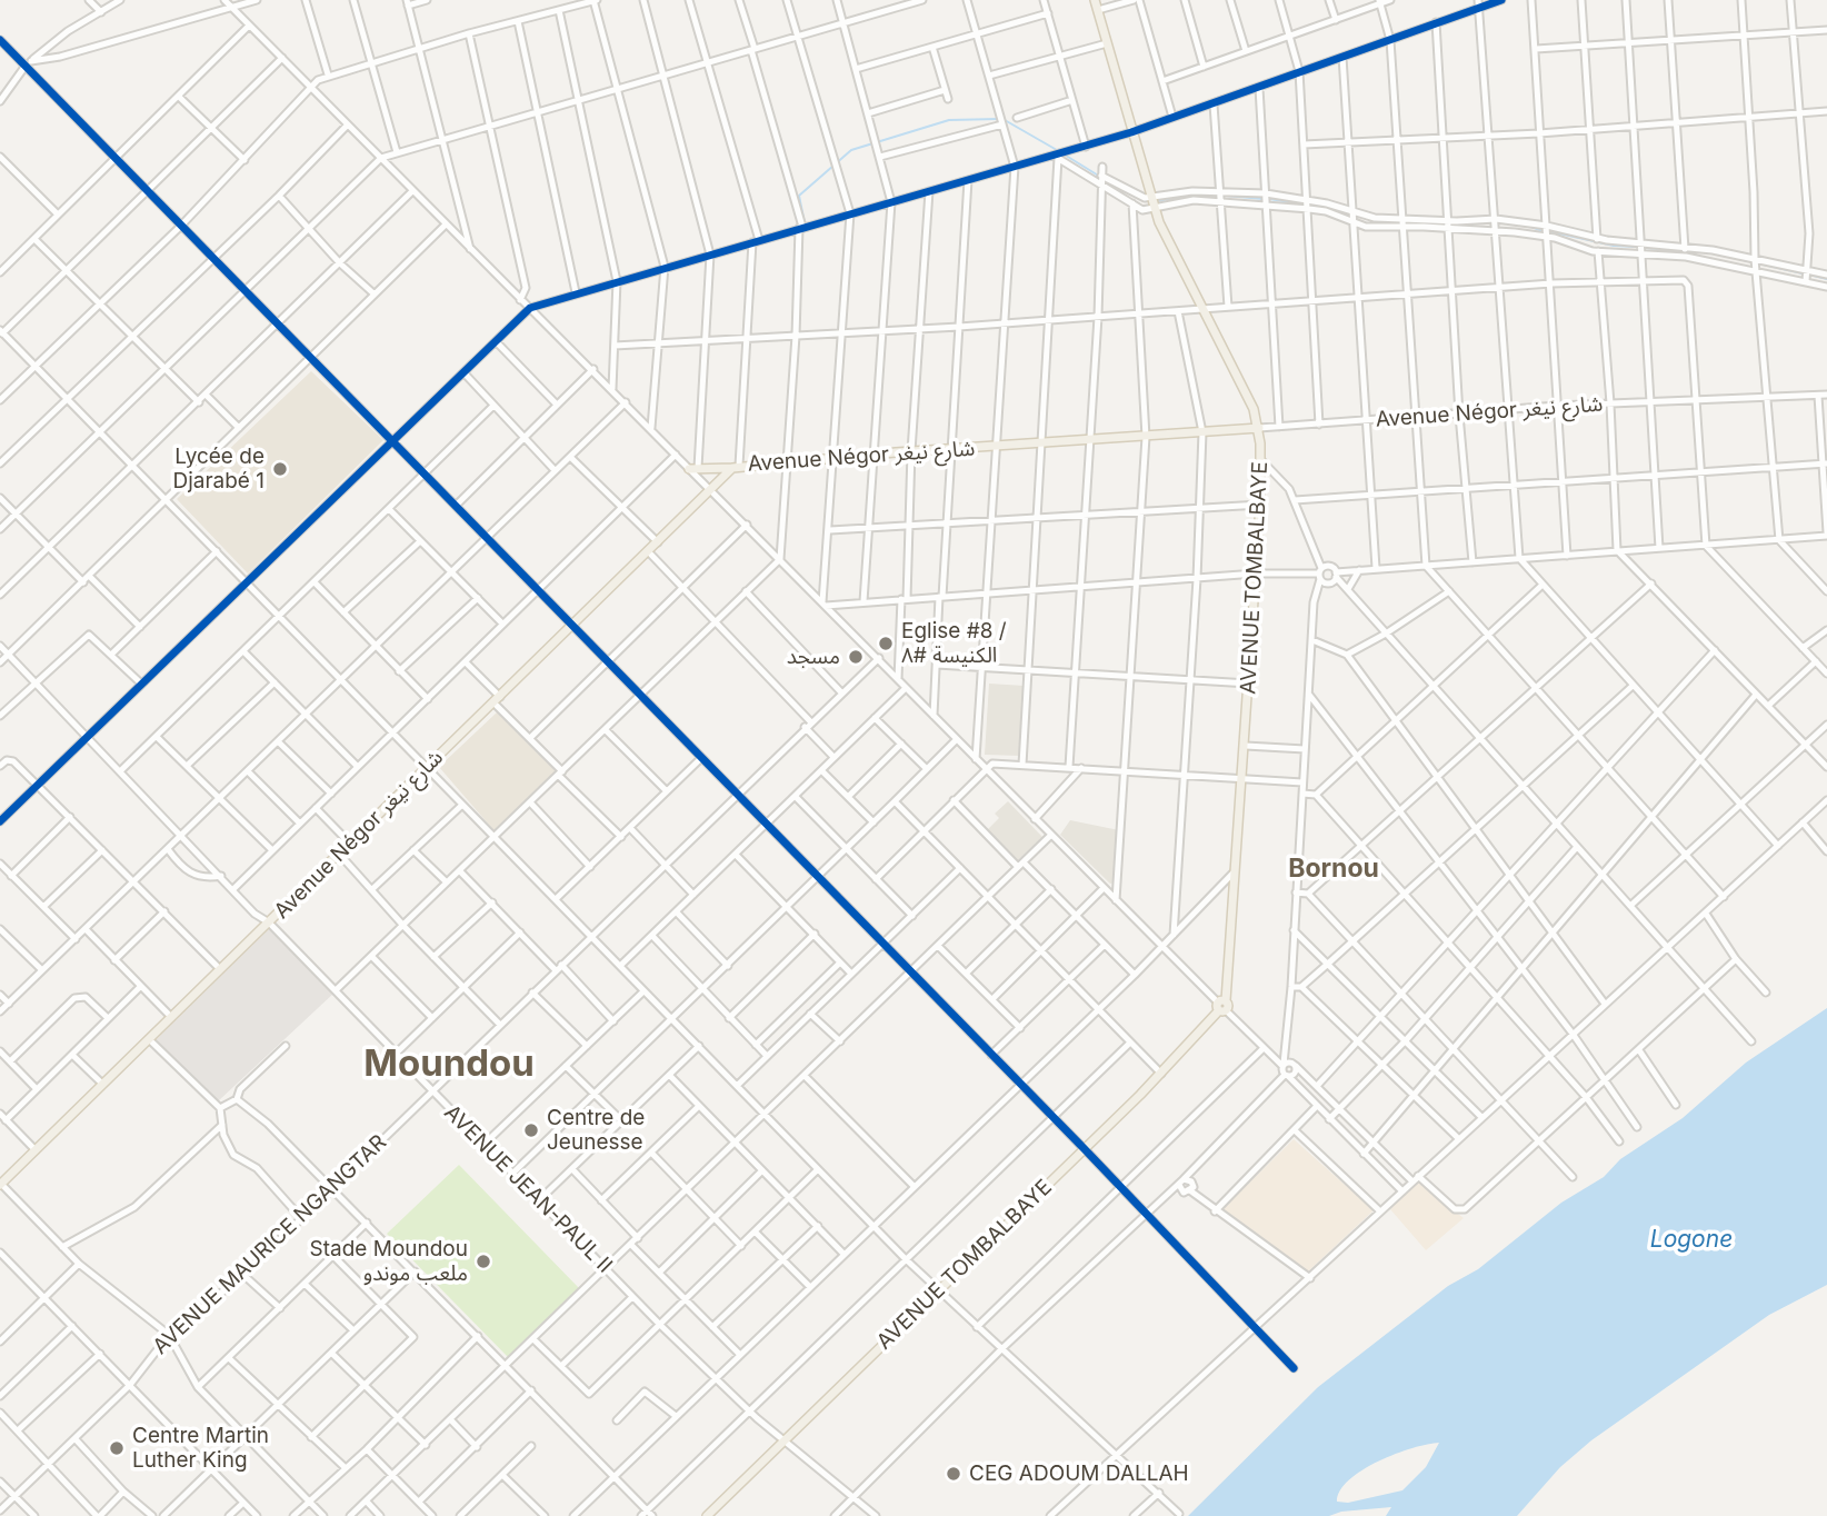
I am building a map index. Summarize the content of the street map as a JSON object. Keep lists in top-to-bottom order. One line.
{"streets":{"main road":["Avenue Négor شارع نيغر","AVENUE TOMBALBAYE"],"street":["AVENUE JEAN-PAUL II","AVENUE MAURICE NGANGTAR"]},"crossings":[["Avenue Négor شارع نيغر","AVENUE TOMBALBAYE"],["Avenue Négor شارع نيغر","AVENUE JEAN-PAUL II"],["AVENUE TOMBALBAYE","AVENUE JEAN-PAUL II"],["AVENUE JEAN-PAUL II","AVENUE MAURICE NGANGTAR"]],"districts":["Bornou","Moundou"],"water":["Logone"],"places":["Lycée de Djarabé 1","Eglise #8 / الكنيسة #٨","مسجد","Centre de Jeunesse","Stade Moundou ملعب موندو","Centre Martin Luther King","CEG ADOUM DALLAH"]}
